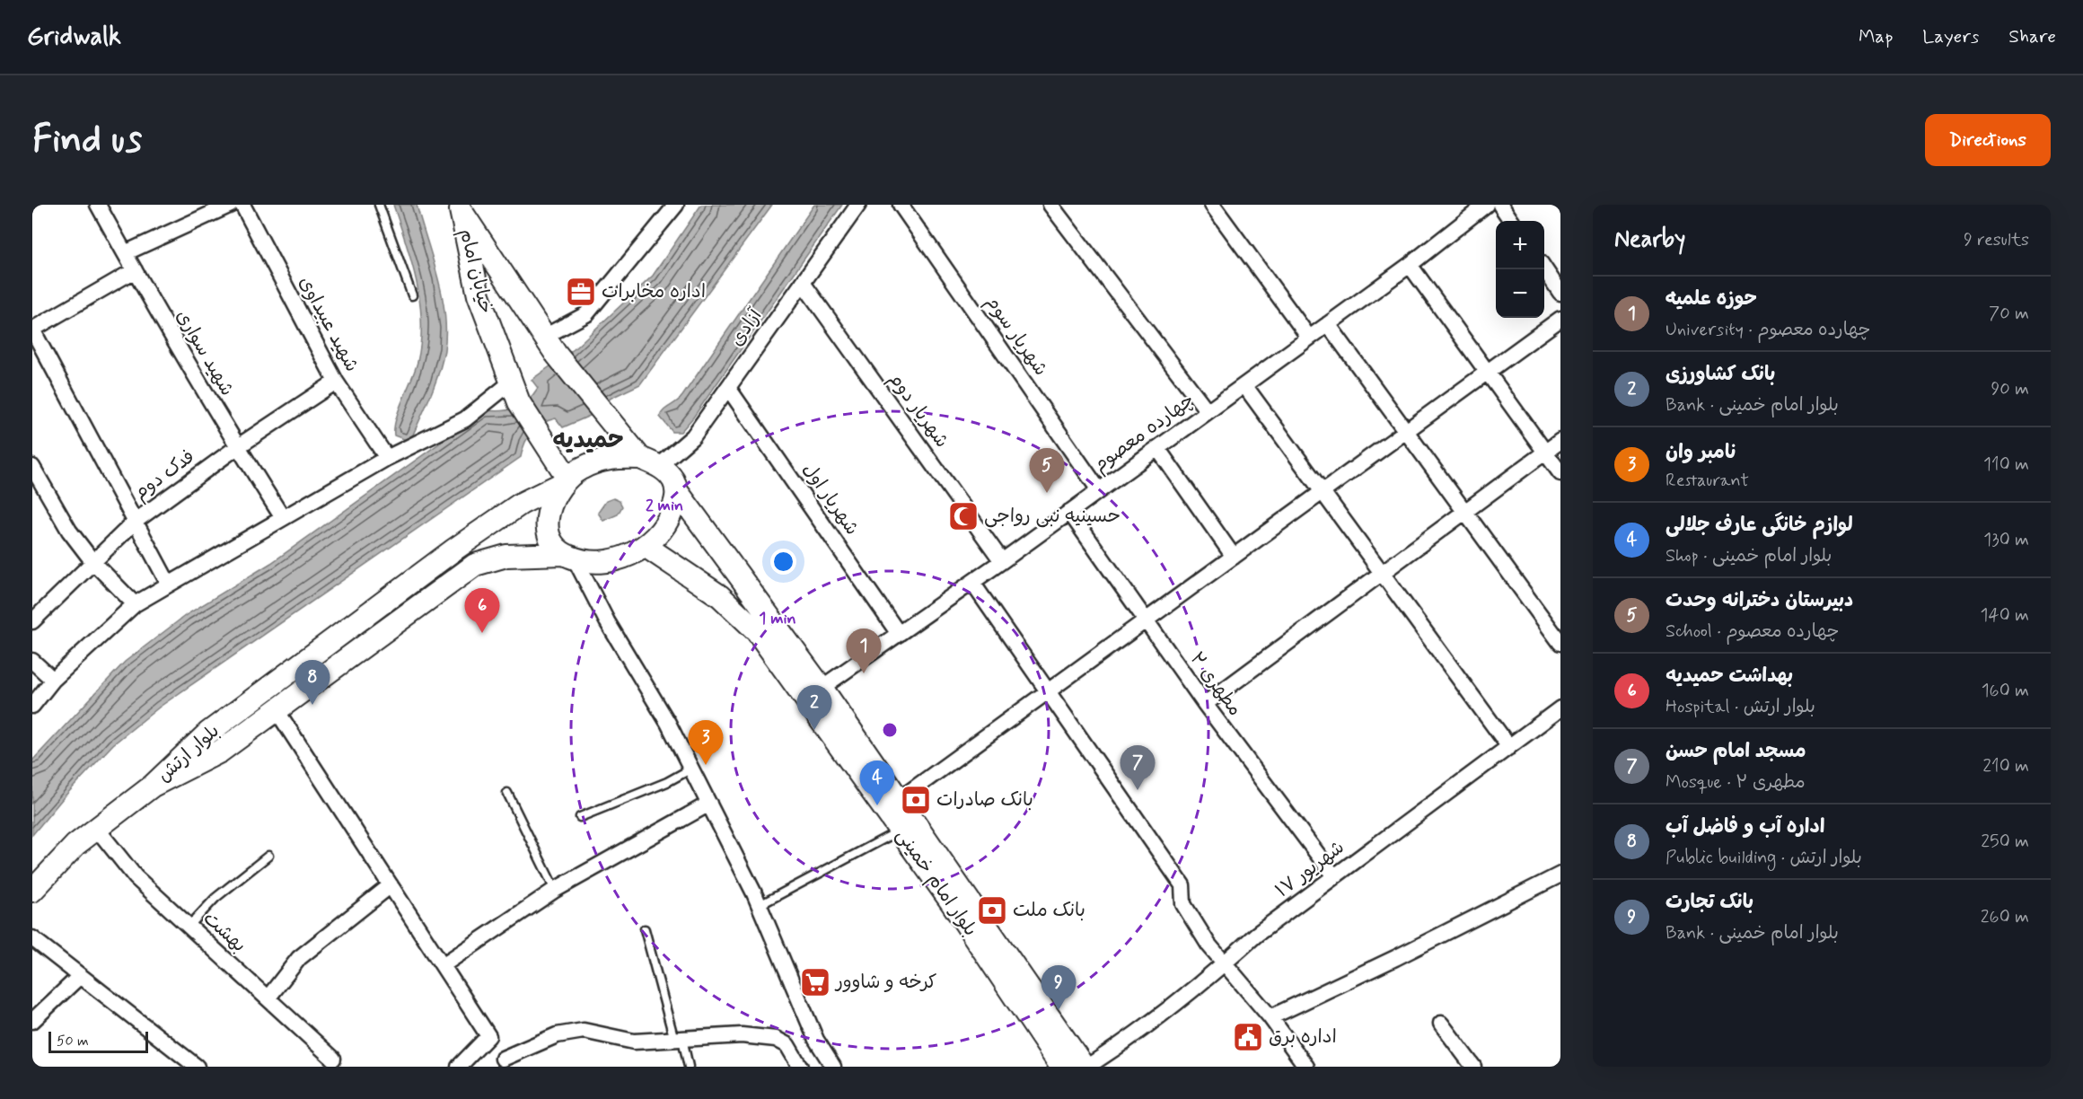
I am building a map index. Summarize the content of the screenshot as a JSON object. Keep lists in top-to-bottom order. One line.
{"streets":{"main road":["خیابان امام","بلوار ارتش","بلوار امام خمینی"],"street":["شهید عبیداوی","آزادی","شهریار سوم","شهید سواری","شهریار دوم","چهارده معصوم","فدک دوم","شهریار اول","مطهری ۲","۱۷ شهریور","بهشت"]},"crossings":[["خیابان امام","آزادی"],["خیابان امام","بلوار ارتش"],["خیابان امام","بلوار امام خمینی"],["شهید عبیداوی","فدک دوم"],["آزادی","شهریار دوم"],["آزادی","شهریار اول"],["آزادی","بلوار ارتش"],["آزادی","بلوار امام خمینی"],["شهریار سوم","چهارده معصوم"],["شهید سواری","فدک دوم"],["شهریار دوم","چهارده معصوم"],["چهارده معصوم","شهریار اول"],["چهارده معصوم","مطهری ۲"],["چهارده معصوم","بلوار امام خمینی"],["مطهری ۲","۱۷ شهریور"],["بلوار ارتش","بلوار امام خمینی"],["۱۷ شهریور","بلوار امام خمینی"]],"districts":["حمیدیه"],"places":{"office":["اداره مخابرات"],"mosque":["حسینیه نبی رواجی"],"bank":["بانک صادرات","بانک ملت"],"supermarket":["کرخه و شاوور"],"public building":["اداره برق"]},"scale_bar":"50 m","page":{"header":"Gridwalk","nav":["Map","Layers","Share"],"buttons":"Directions","title":"Find us","heading":["Nearby","9 results"],"map_buttons":["+","−"],"list":[{"mark":"1","name":"حوزه علمیه","note":"University · چهارده معصوم","value":"70 m"},{"mark":"2","name":"بانک کشاورزی","note":"Bank · بلوار امام خمینی","value":"90 m"},{"mark":"3","name":"نامبر وان","note":"Restaurant","value":"110 m"},{"mark":"4","name":"لوازم خانگی عارف جلالی","note":"Shop · بلوار امام خمینی","value":"130 m"},{"mark":"5","name":"دبیرستان دخترانه وحدت","note":"School · چهارده معصوم","value":"140 m"},{"mark":"6","name":"بهداشت حمیدیه","note":"Hospital · بلوار ارتش","value":"160 m"},{"mark":"7","name":"مسجد امام حسن","note":"Mosque · مطهری ۲","value":"210 m"},{"mark":"8","name":"اداره آب و فاضل آب","note":"Public building · بلوار ارتش","value":"250 m"},{"mark":"9","name":"بانک تجارت","note":"Bank · بلوار امام خمینی","value":"260 m"}],"pins":["5","6","1","8","2","3","7","4","9"],"scale":"50 m"},"rings":["2 min","1 min"]}
